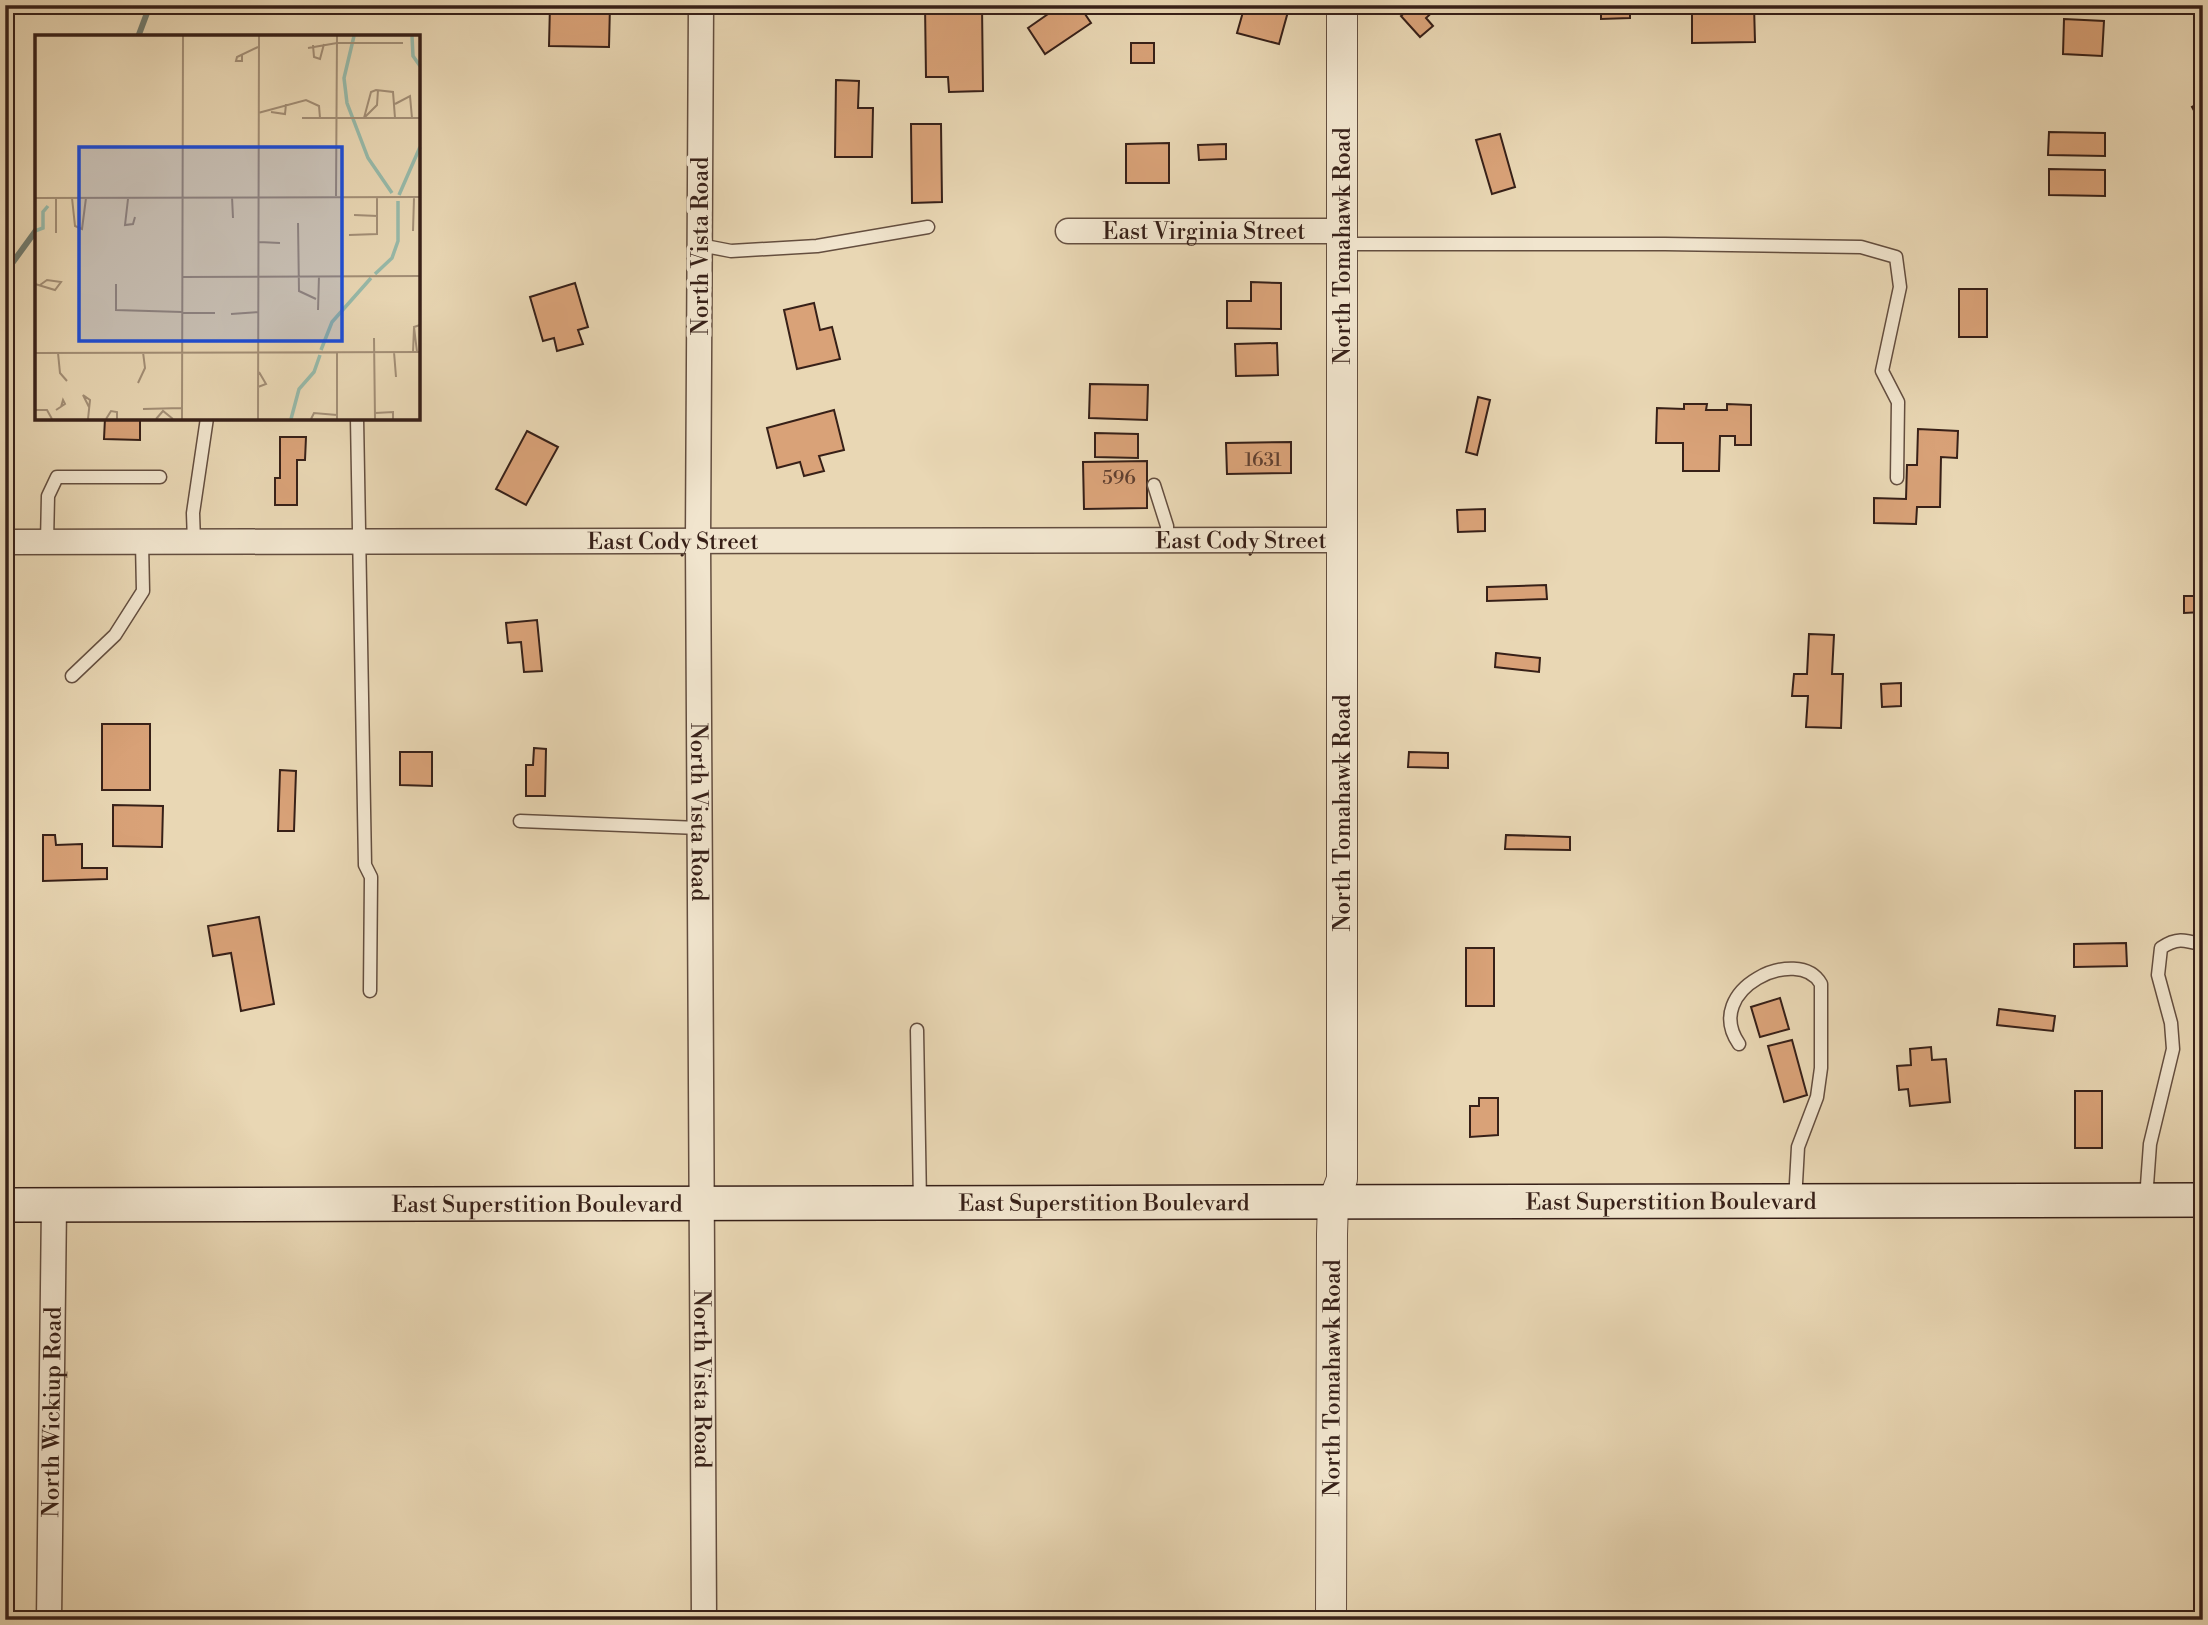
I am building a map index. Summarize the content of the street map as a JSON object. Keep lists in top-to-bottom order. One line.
{"streets":{"main road":["East Superstition Boulevard"],"street":["East Virginia Street","North Vista Road","North Tomahawk Road","East Cody Street","North Wickiup Road"]},"crossings":[["East Virginia Street","North Tomahawk Road"],["North Vista Road","East Cody Street"],["North Vista Road","East Superstition Boulevard"],["North Tomahawk Road","East Cody Street"],["North Tomahawk Road","East Superstition Boulevard"],["East Superstition Boulevard","North Wickiup Road"]],"house_numbers":["1631","596"]}
